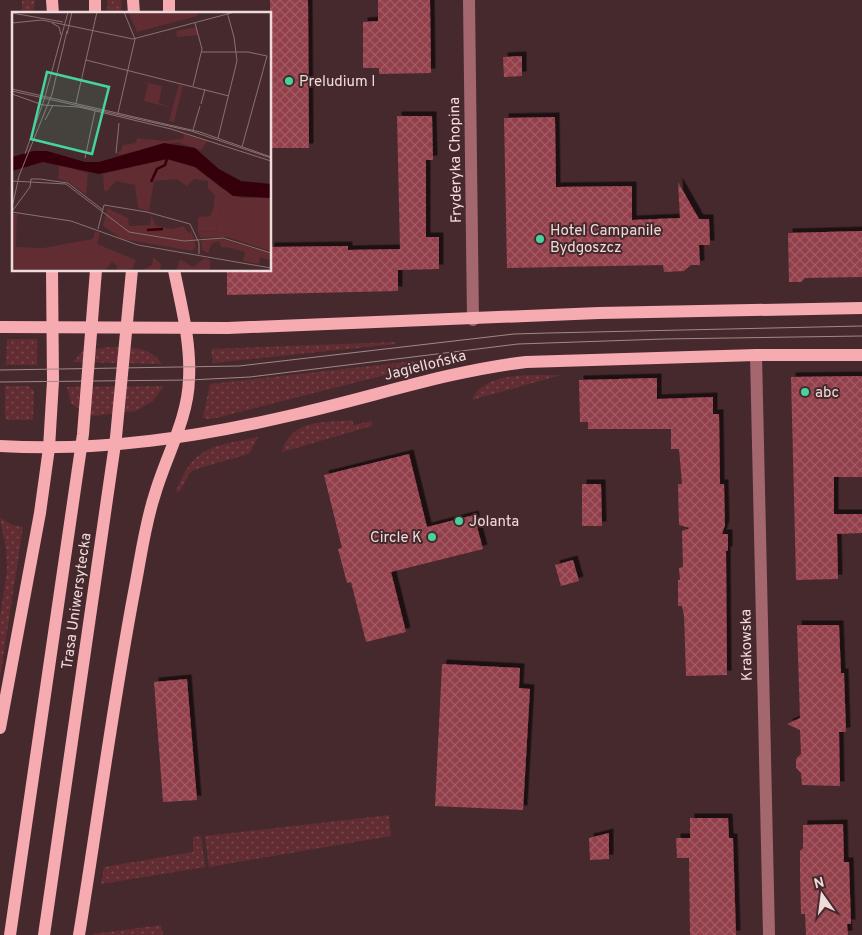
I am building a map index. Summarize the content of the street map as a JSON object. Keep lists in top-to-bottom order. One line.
{"streets":{"main road":["Jagiellońska","Trasa Uniwersytecka"],"street":["Fryderyka Chopina","Krakowska"]},"crossings":[["Jagiellońska","Krakowska"]],"places":["Preludium I","Hotel Campanile Bydgoszcz","abc","Jolanta","Circle K"],"north":"top"}
